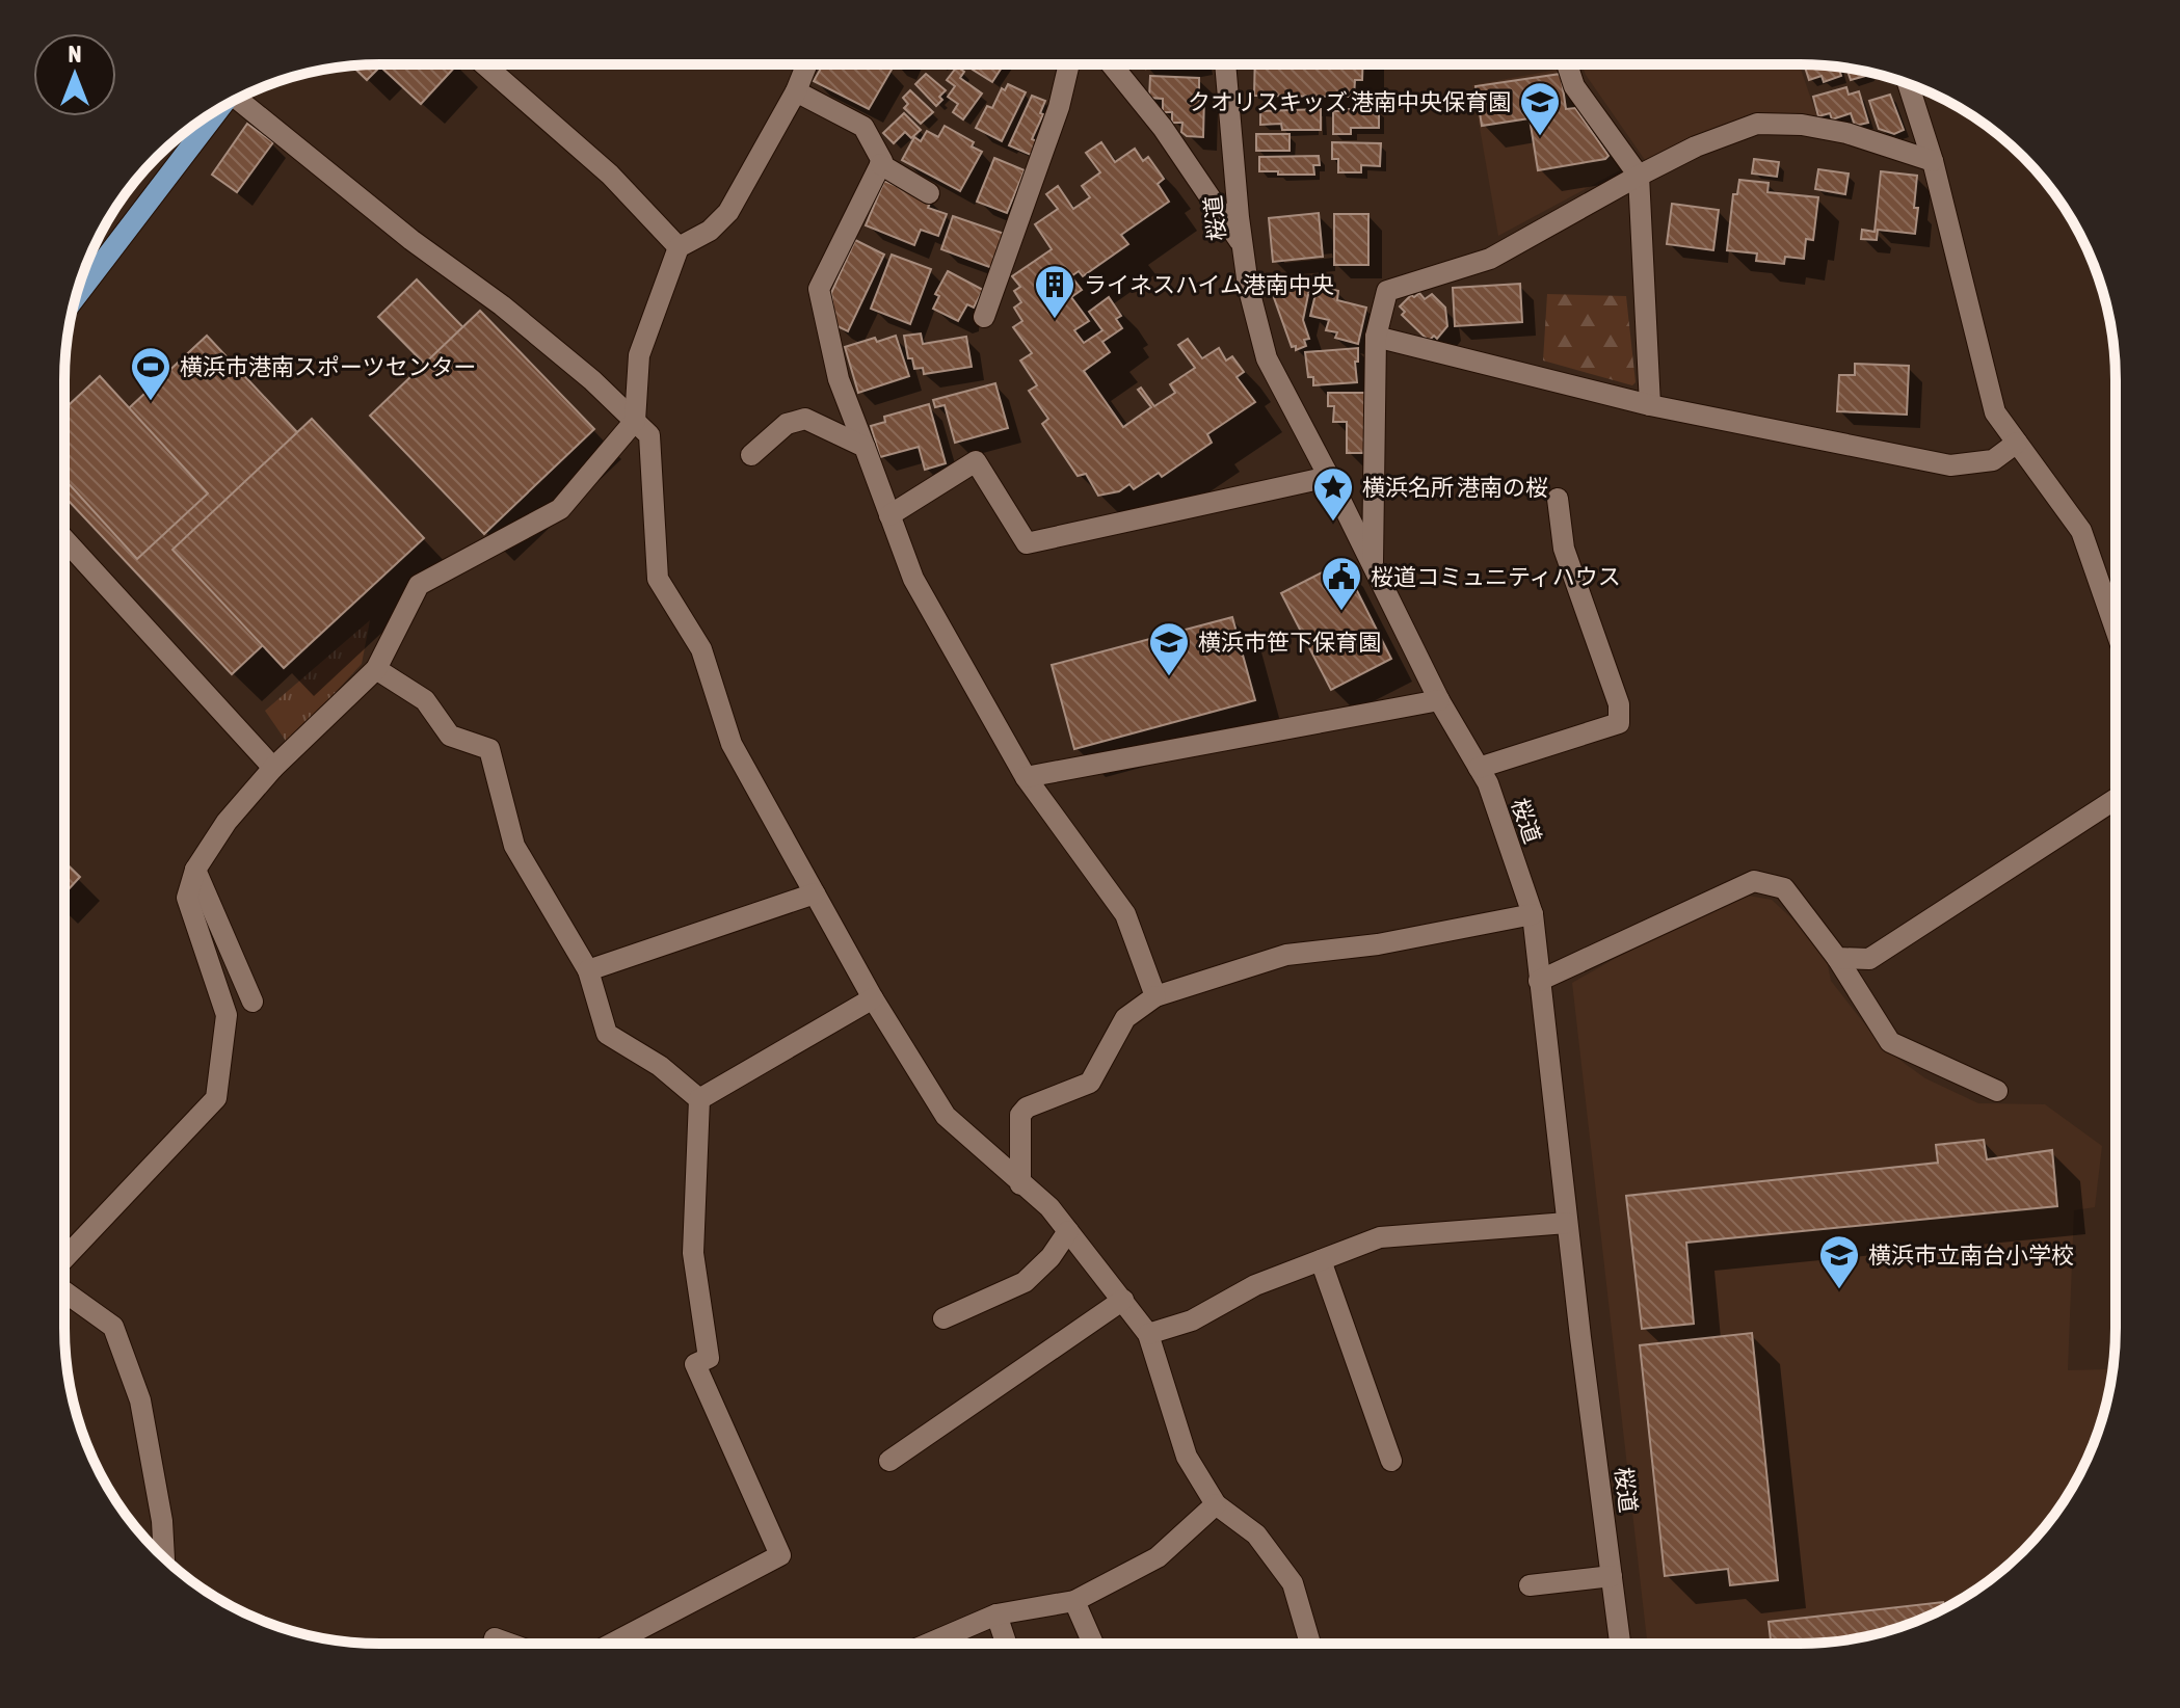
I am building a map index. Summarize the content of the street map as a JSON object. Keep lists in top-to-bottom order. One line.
{"streets":{"street":["桜道"]},"places":{"school or university":["クオリスキッズ 港南中央保育園","横浜市笹下保育園","横浜市立南台小学校"],"building":["ライネスハイム港南中央"],"sports":["横浜市港南スポーツセンター"],"place":["横浜名所 港南の桜"],"public building":["桜道コミュニティハウス"]},"north":"top"}
